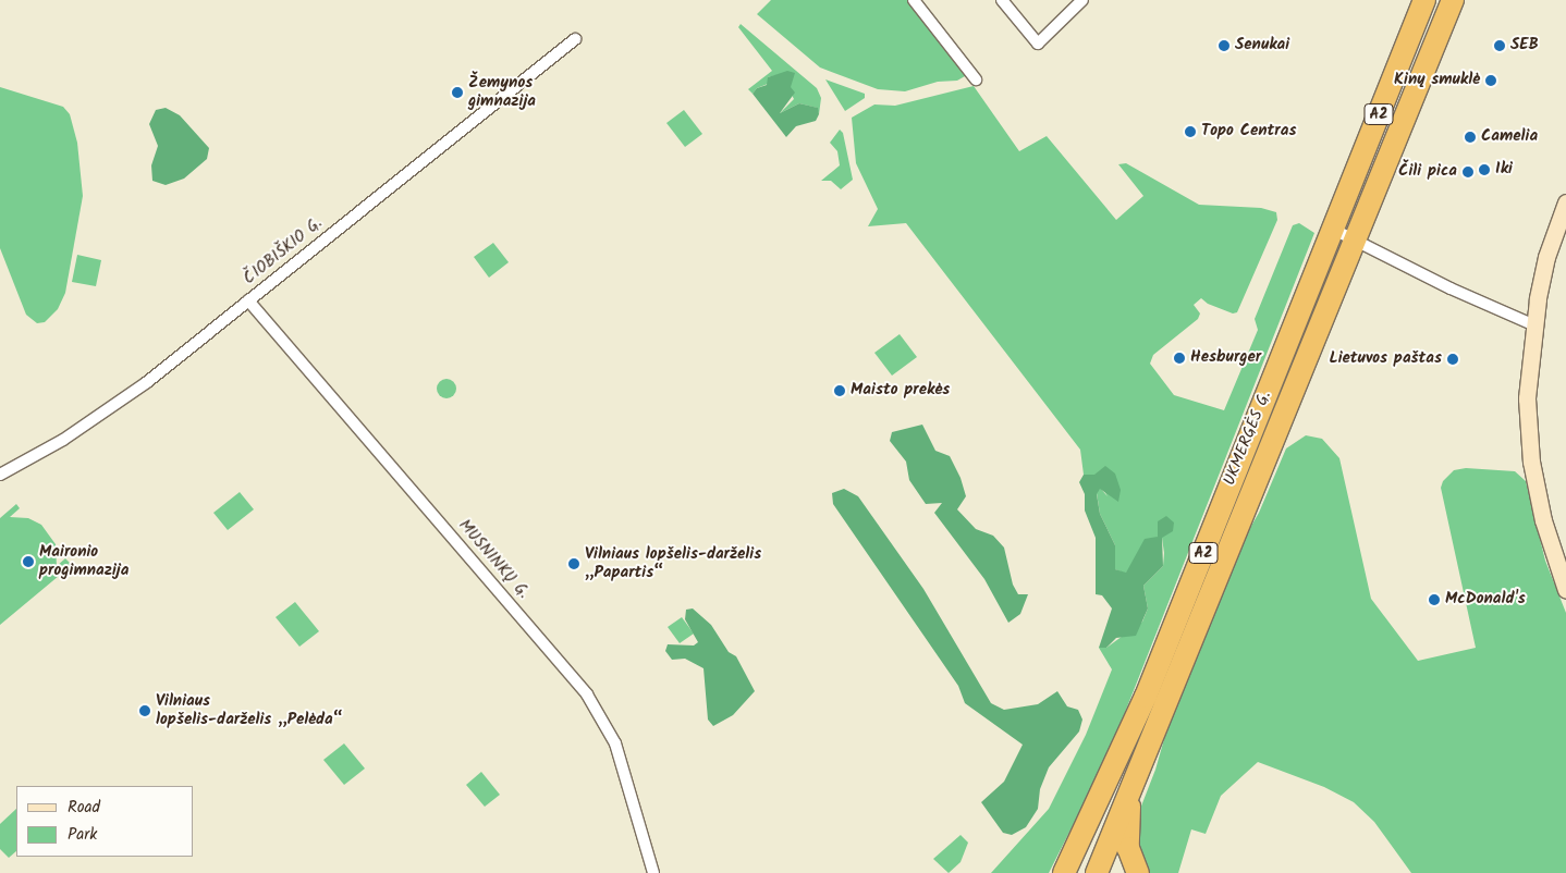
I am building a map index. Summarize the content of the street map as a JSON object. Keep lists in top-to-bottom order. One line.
{"streets":{"highway":["A2","UKMERGĖS G."],"street":["ČIOBIŠKIO G.","MUSNINKŲ G."]},"crossings":[["ČIOBIŠKIO G.","MUSNINKŲ G."]],"places":["Senukai","SEB","Kinų smuklė","Žemynos gimnazija","Topo Centras","Camelia","Iki","Čili pica","Hesburger","Lietuvos paštas","Maisto prekės","Maironio progimnazija","Vilniaus lopšelis-darželis „Papartis“","McDonald's","Vilniaus lopšelis-darželis „Pelėda“"],"legend":["Road","Park"]}
